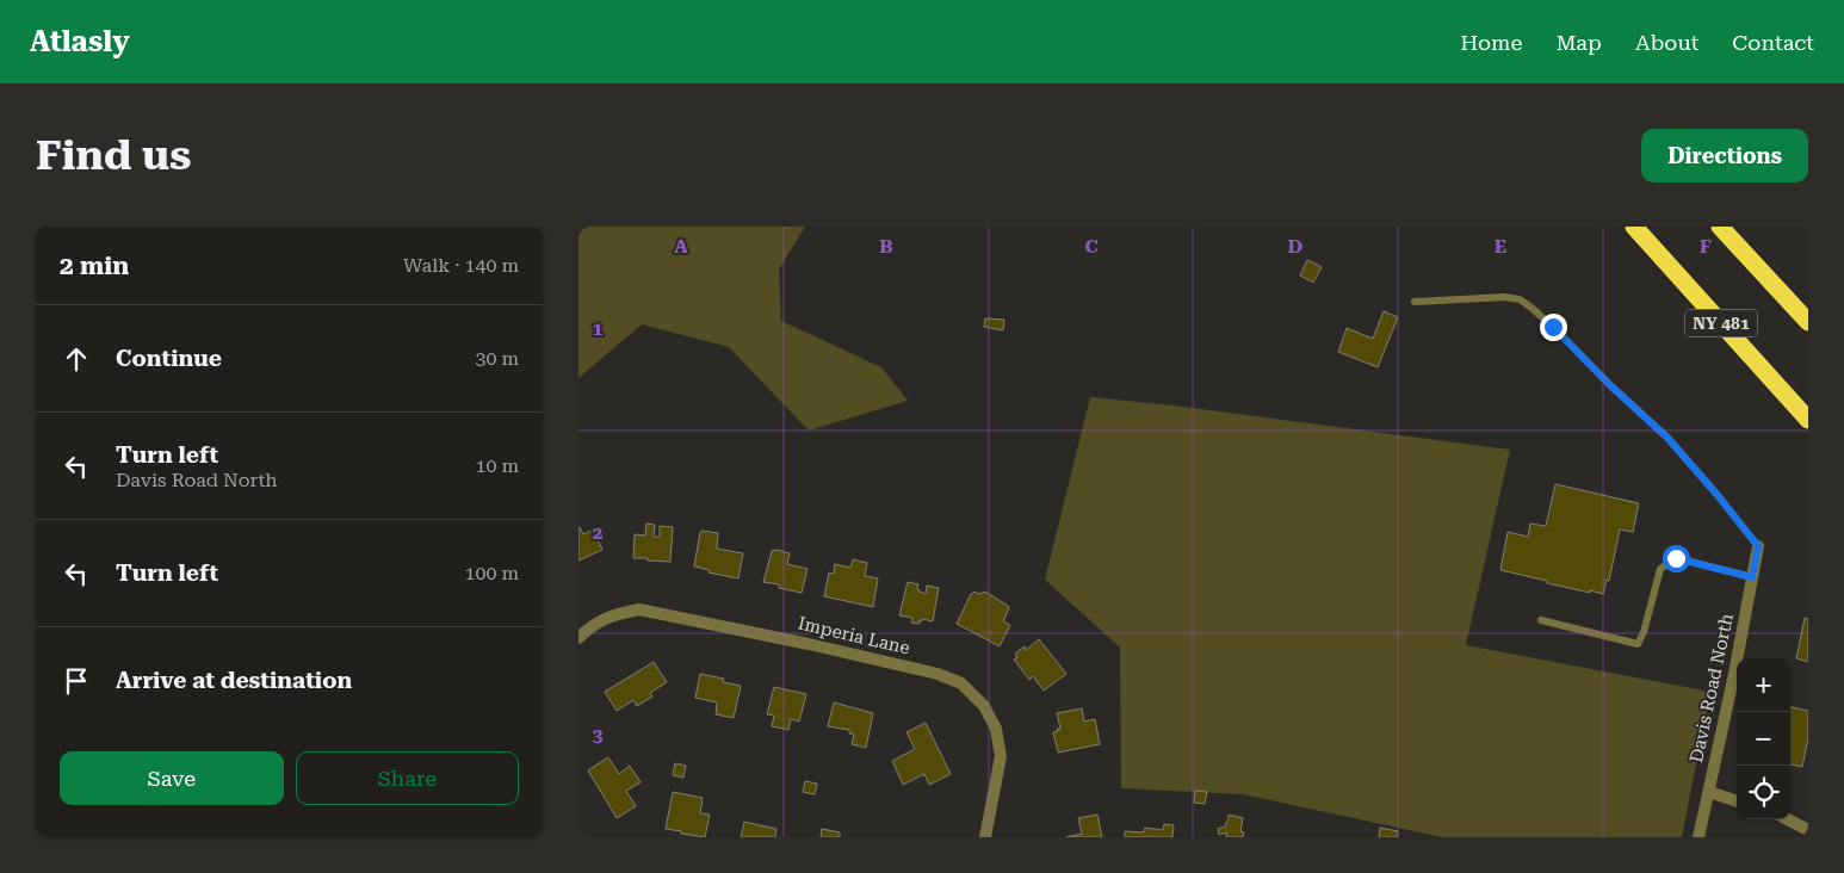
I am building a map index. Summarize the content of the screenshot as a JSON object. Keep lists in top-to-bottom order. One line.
{"streets":{"highway":["NY 481"],"street":["Imperia Lane","Davis Road North"]},"page":{"header":"Atlasly","nav":["Home","Map","About","Contact"],"buttons":["Directions",["Save","Share"]],"title":"Find us","heading":["2 min","Walk · 140 m"],"list":[["Continue","30 m"],["Turn left","Davis Road North","10 m"],["Turn left","100 m"],"Arrive at destination"],"map_buttons":["+","−"]},"grid":{"columns":["A","B","C","D","E","F"],"rows":["1","2","3"]}}
